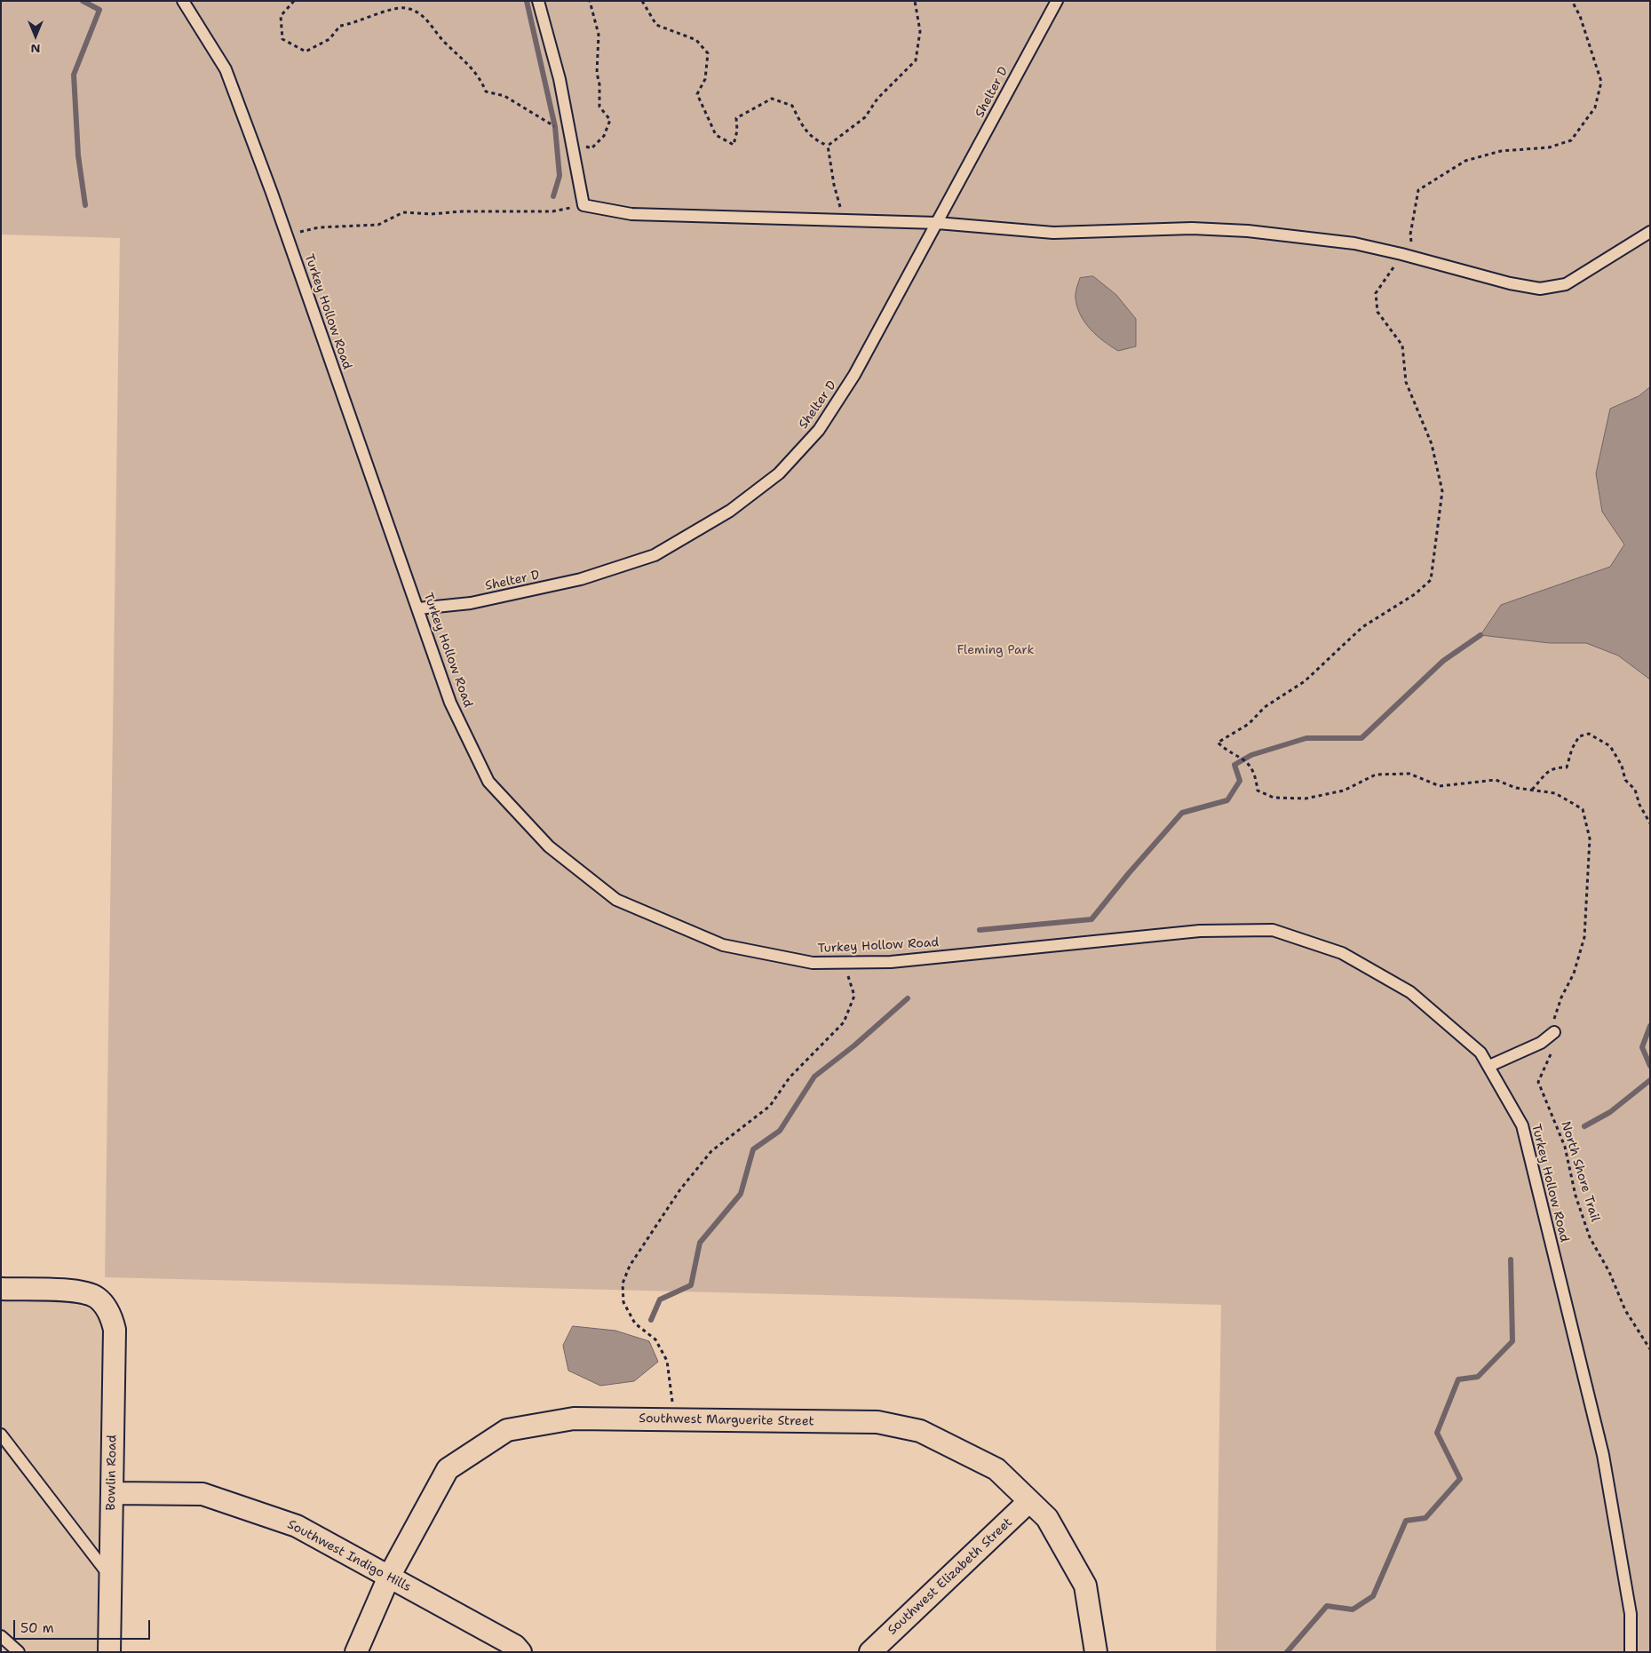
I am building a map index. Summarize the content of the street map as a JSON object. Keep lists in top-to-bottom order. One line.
{"streets":{"street":["Southwest Marguerite Street","Bowlin Road","Southwest Indigo Hills","Southwest Elizabeth Street"],"lane":["Shelter D","Turkey Hollow Road"],"path":["North Shore Trail"]},"crossings":[["Shelter D","Turkey Hollow Road"],["Southwest Marguerite Street","Southwest Indigo Hills"],["Southwest Marguerite Street","Southwest Elizabeth Street"],["Bowlin Road","Southwest Indigo Hills"]],"parks":["Fleming Park"],"scale_bar":"50 m","north":"bottom"}
